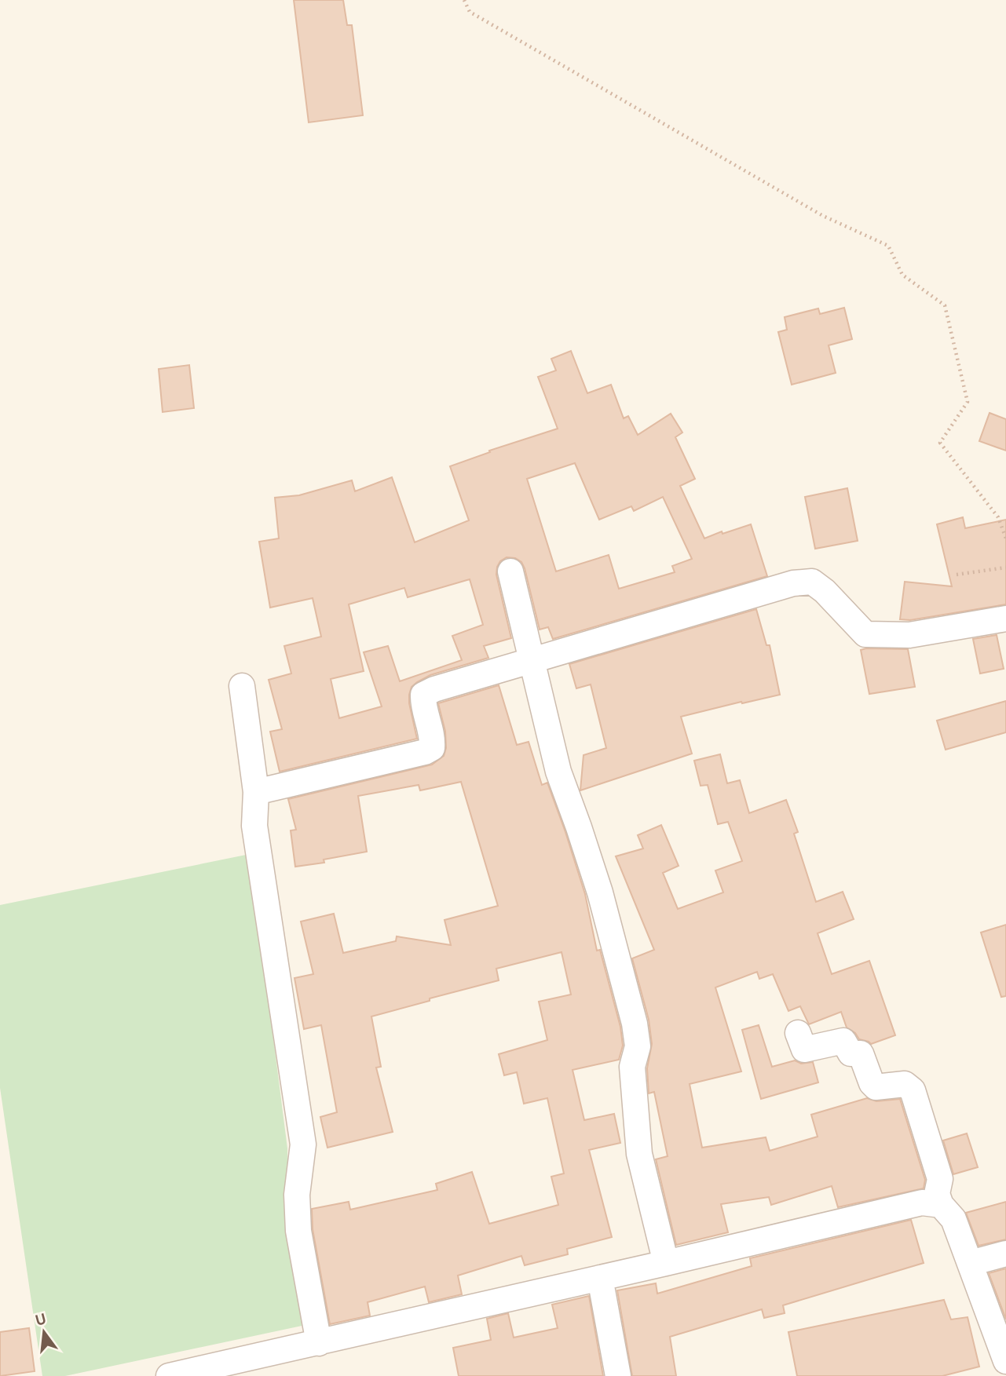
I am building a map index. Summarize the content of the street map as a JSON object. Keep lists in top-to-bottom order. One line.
{"north":"top"}
